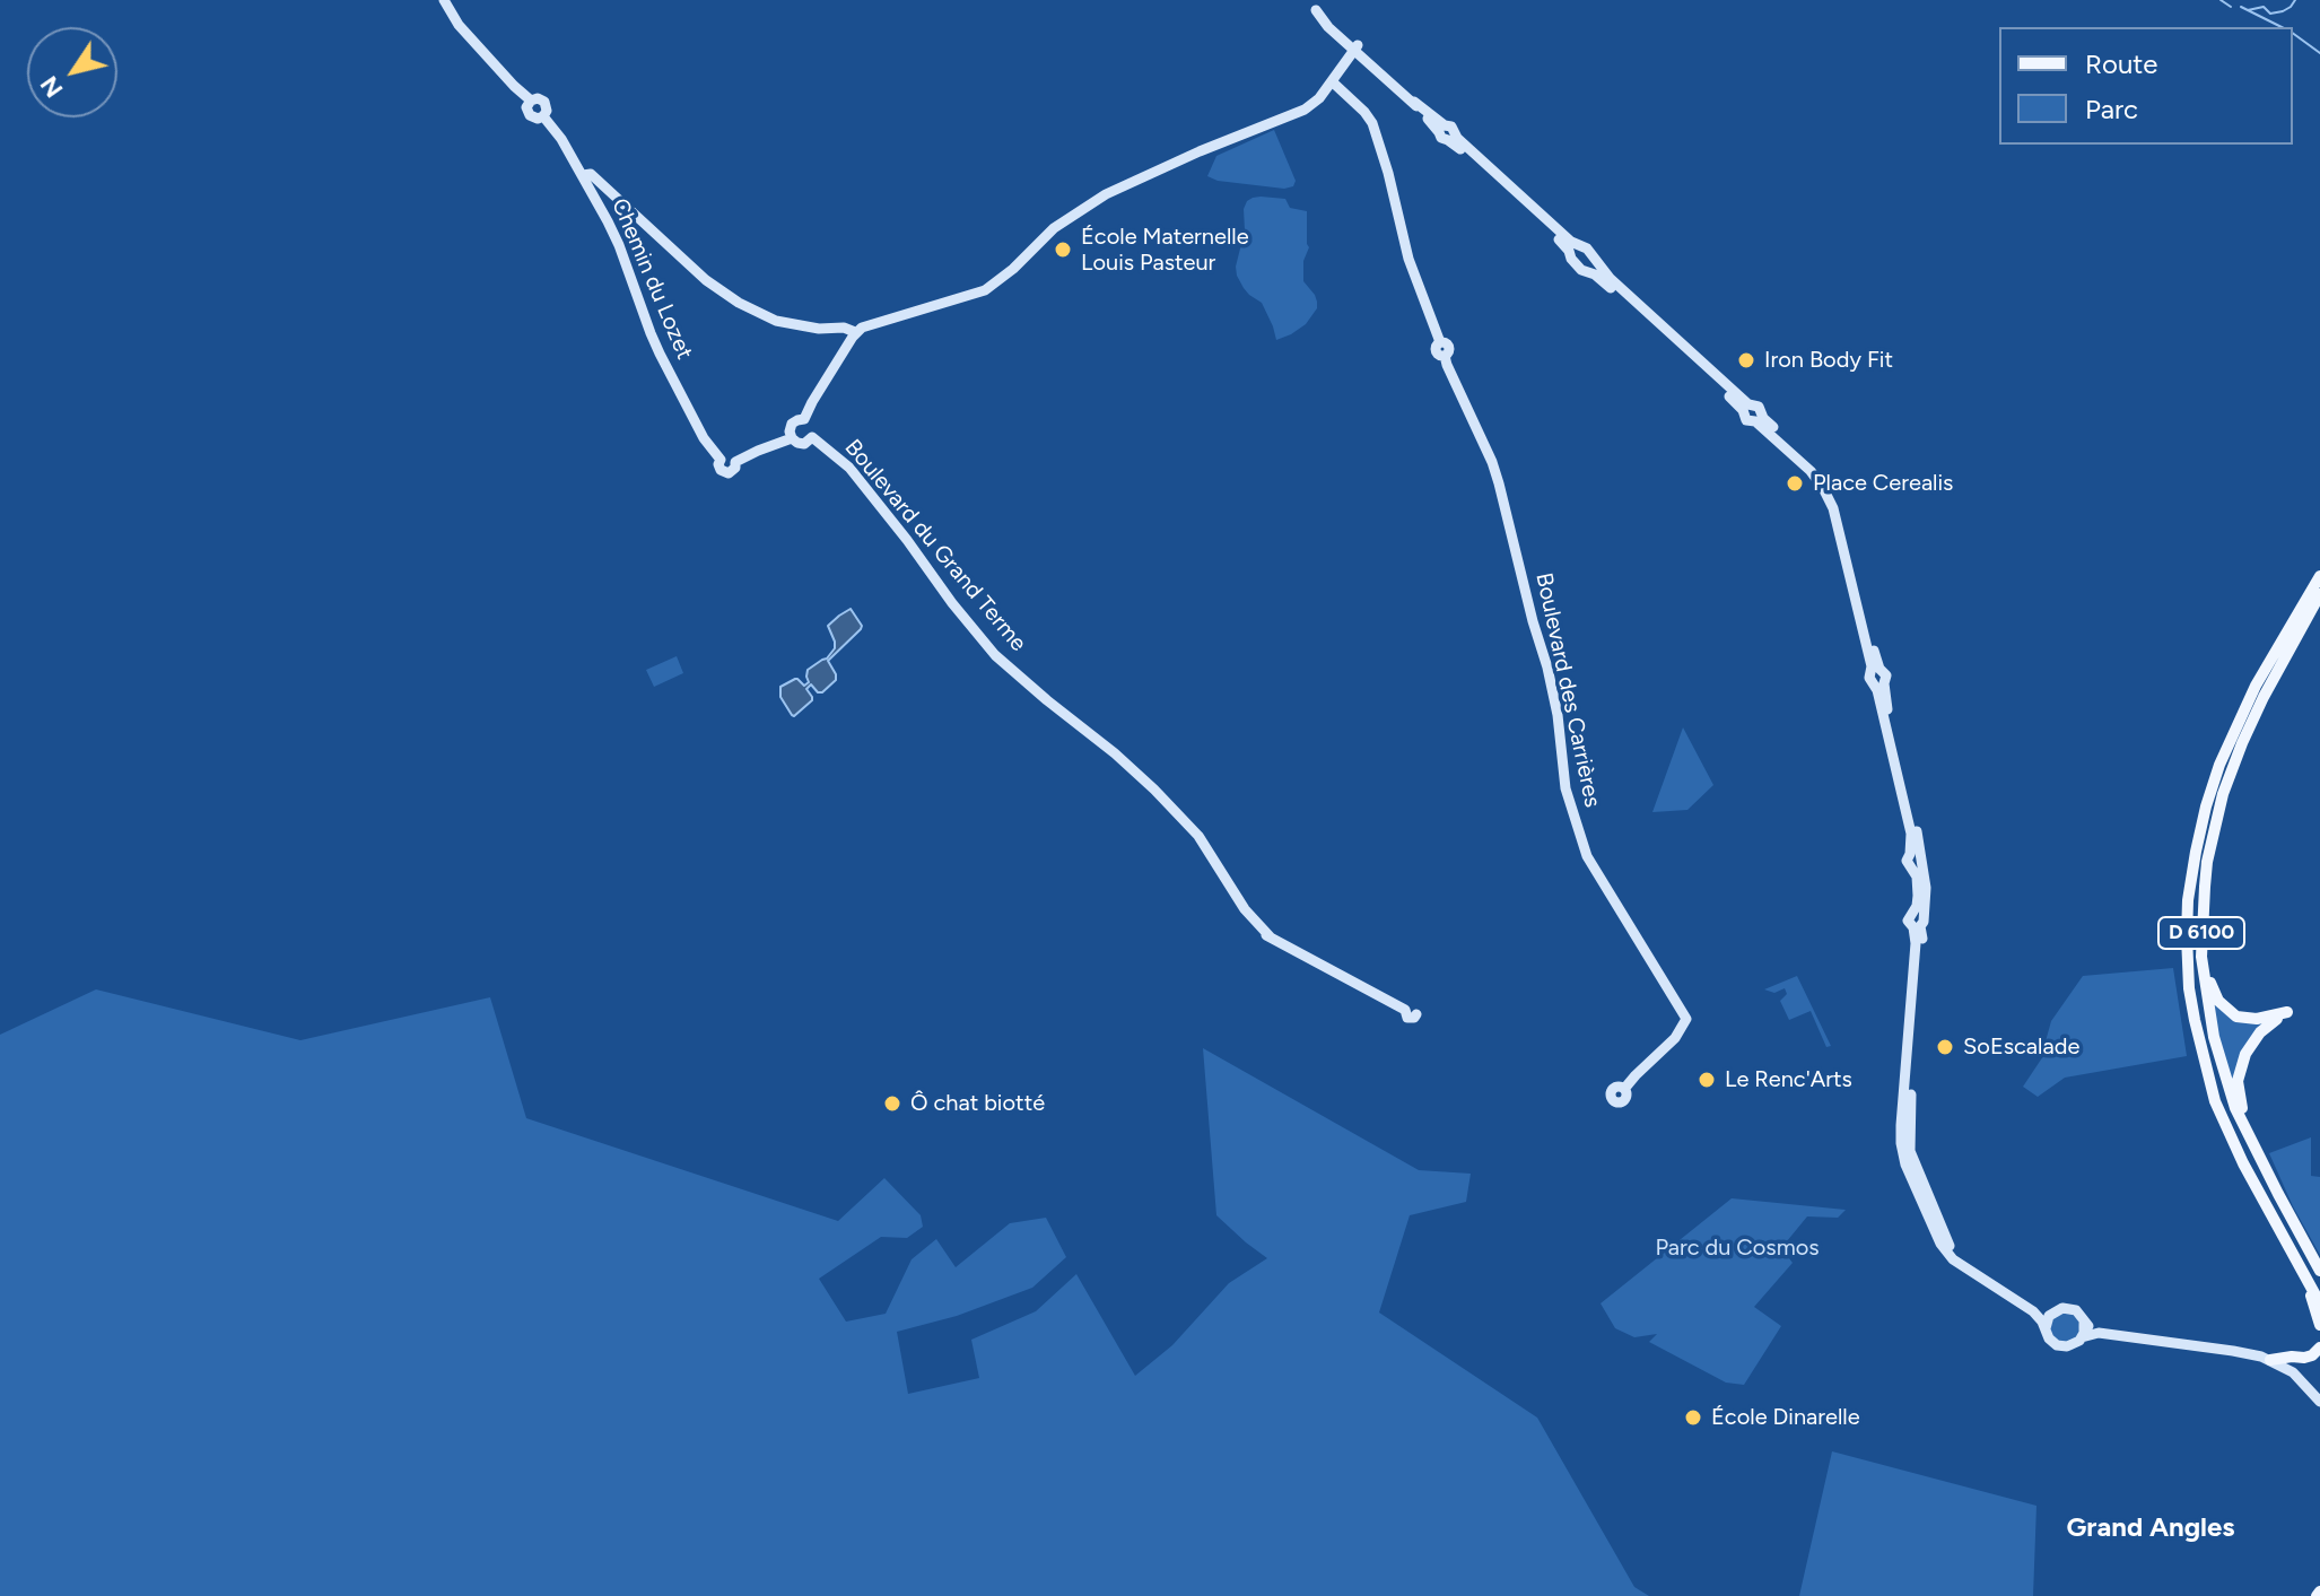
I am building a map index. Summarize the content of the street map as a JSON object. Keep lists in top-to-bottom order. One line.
{"streets":{"main road":["D 6100"],"street":["Chemin du Lozet","Boulevard du Grand Terme","Boulevard des Carrières"]},"crossings":[["Chemin du Lozet","Boulevard du Grand Terme"]],"districts":["Grand Angles"],"parks":["Parc du Cosmos"],"places":["École Maternelle Louis Pasteur","Iron Body Fit","Place Cerealis","SoEscalade","Le Renc'Arts","Ô chat biotté","École Dinarelle"],"legend":["Route","Parc"],"north":"bottom left"}
